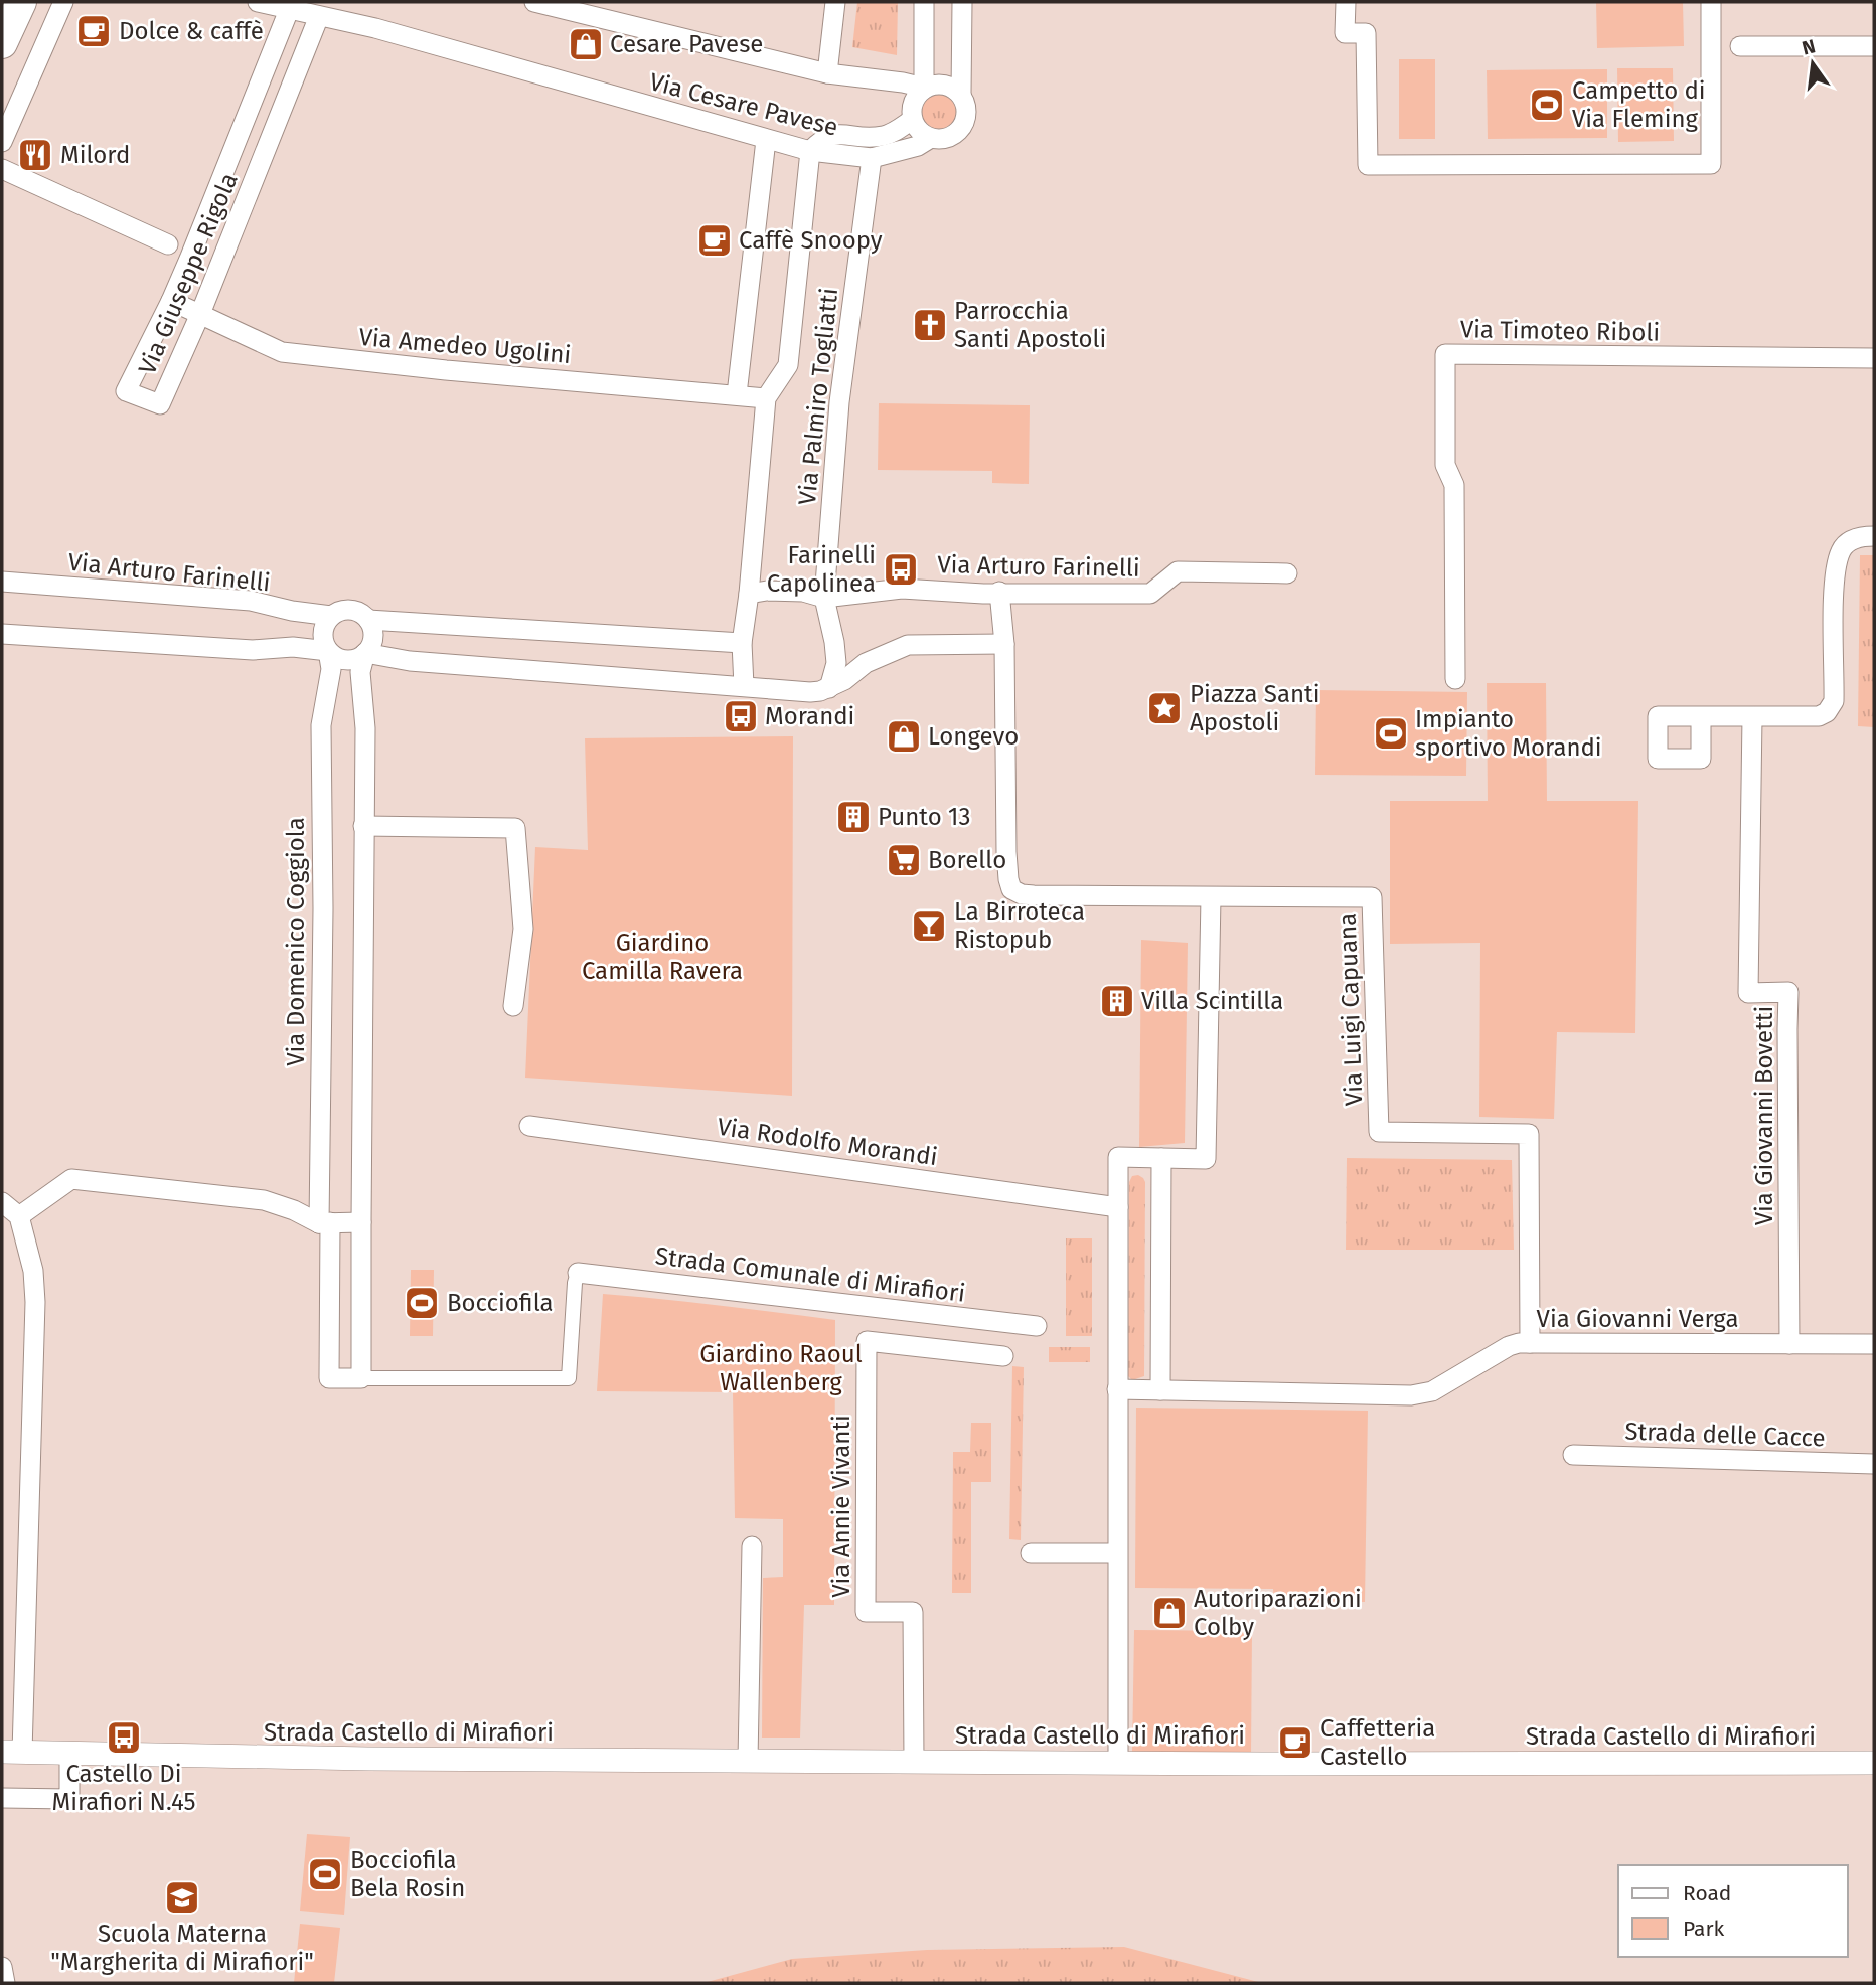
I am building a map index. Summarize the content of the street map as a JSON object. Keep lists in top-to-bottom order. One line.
{"streets":{"street":["Via Cesare Pavese","Via Giuseppe Rigola","Via Timoteo Riboli","Via Amedeo Ugolini","Via Palmiro Togliatti","Via Arturo Farinelli","Via Domenico Coggiola","Via Luigi Capuana","Via Giovanni Bovetti","Via Rodolfo Morandi","Strada Comunale di Mirafiori","Via Giovanni Verga","Strada delle Cacce","Via Annie Vivanti","Strada Castello di Mirafiori"]},"crossings":[["Via Cesare Pavese","Via Giuseppe Rigola"],["Via Cesare Pavese","Via Palmiro Togliatti"],["Via Giuseppe Rigola","Via Amedeo Ugolini"],["Via Amedeo Ugolini","Via Palmiro Togliatti"],["Via Palmiro Togliatti","Via Arturo Farinelli"],["Via Arturo Farinelli","Via Domenico Coggiola"],["Via Domenico Coggiola","Strada Comunale di Mirafiori"],["Via Luigi Capuana","Via Giovanni Verga"],["Via Giovanni Bovetti","Via Giovanni Verga"],["Via Annie Vivanti","Strada Castello di Mirafiori"]],"parks":["Giardino Camilla Ravera","Giardino Raoul Wallenberg"],"places":{"cafe":["Dolce & caffè","Caffè Snoopy","Caffetteria Castello"],"shop":["Cesare Pavese","Longevo","Autoriparazioni Colby"],"sports":["Campetto di Via Fleming","Impianto sportivo Morandi","Bocciofila","Bocciofila Bela Rosin"],"restaurant":["Milord"],"church":["Parrocchia Santi Apostoli"],"bus stop":["Farinelli Capolinea","Morandi","Castello Di Mirafiori N.45"],"place":["Piazza Santi Apostoli"],"building":["Punto 13","Villa Scintilla"],"supermarket":["Borello"],"bar":["La Birroteca Ristopub"],"school or university":["Scuola Materna \"Margherita di Mirafiori\""]},"legend":["Road","Park"],"north":"top"}
